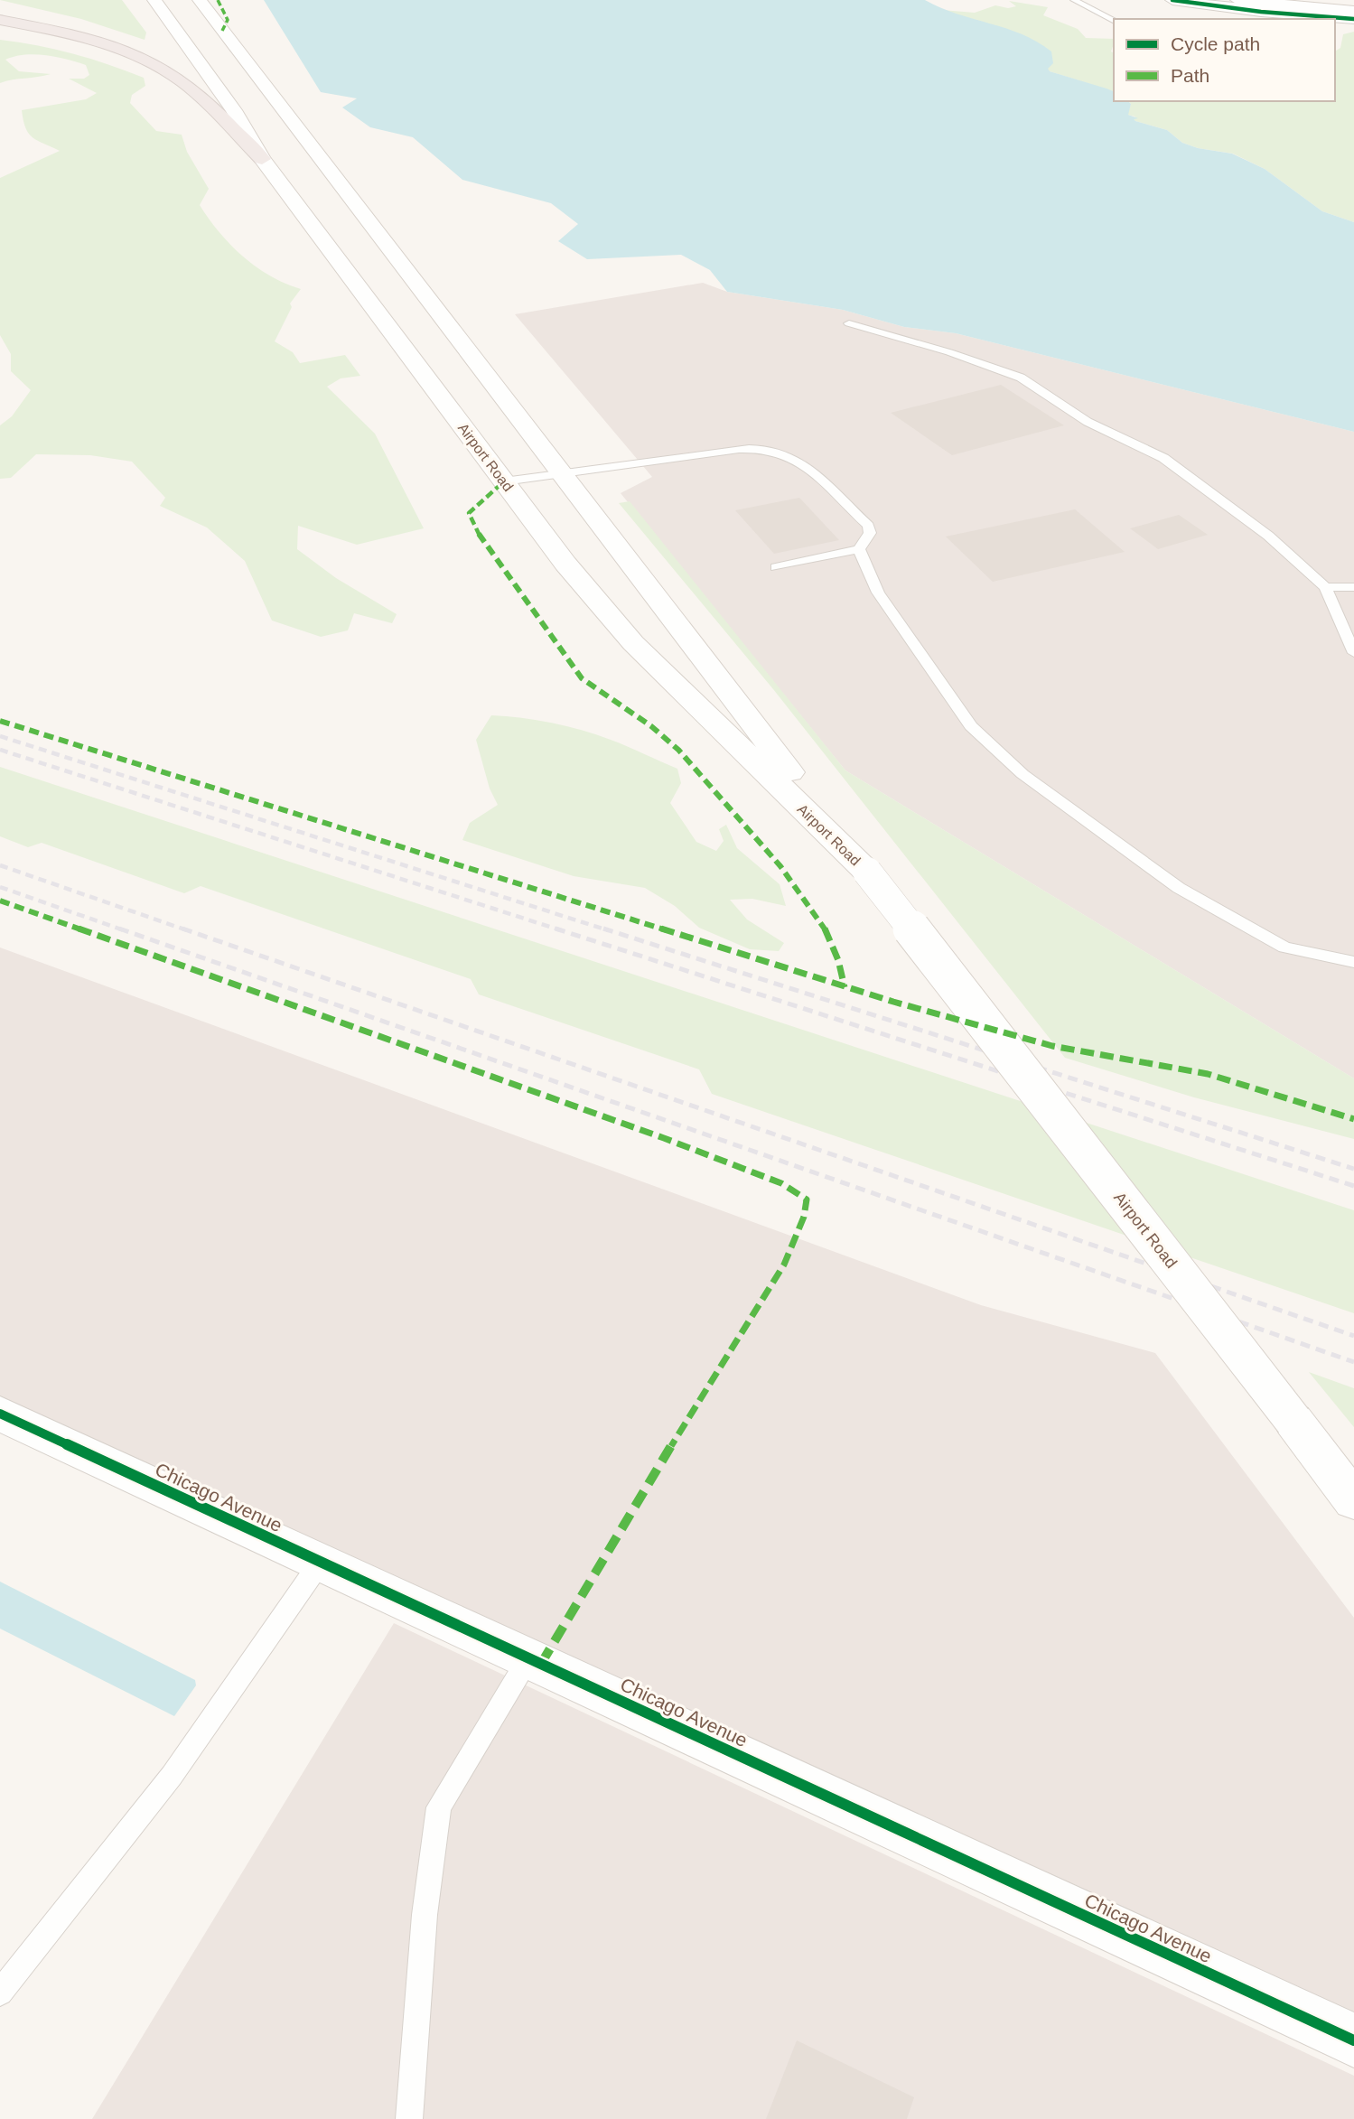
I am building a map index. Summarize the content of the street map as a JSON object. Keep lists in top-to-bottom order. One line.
{"streets":{"main road":["Airport Road","Chicago Avenue"]},"legend":["Cycle path","Path"]}
